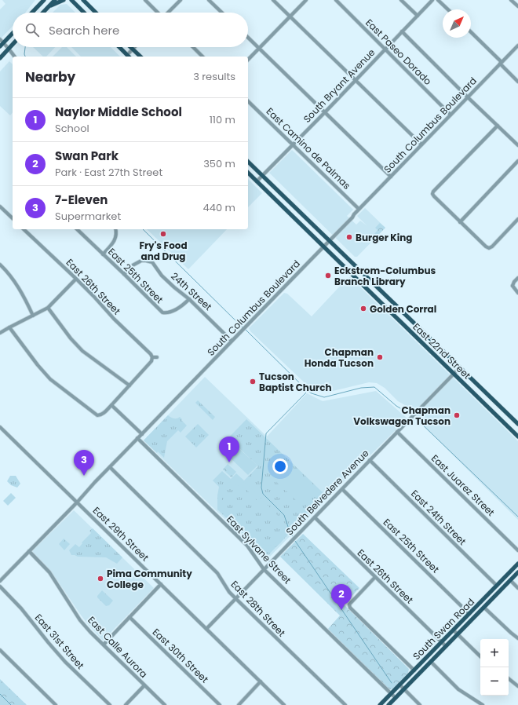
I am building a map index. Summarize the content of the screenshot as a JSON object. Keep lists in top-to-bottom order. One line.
{"streets":{"main road":["East 22nd Street","South Swan Road"],"street":["East Paseo Dorado","South Bryant Avenue","South Columbus Boulevard","East Camino de Palmas","East 25th Street","East 26th Street","24th Street","East Juarez Street","South Belvedere Avenue","East 24th Street","East 29th Street","East Sylvane Street","East 28th Street","East 31st Street","East Calle Aurora","East 30th Street"]},"crossings":[["East Paseo Dorado","South Bryant Avenue"],["East Paseo Dorado","South Columbus Boulevard"],["South Bryant Avenue","East Camino de Palmas"],["South Bryant Avenue","East 22nd Street"],["South Columbus Boulevard","East Camino de Palmas"],["South Columbus Boulevard","24th Street"],["South Columbus Boulevard","East 22nd Street"],["South Columbus Boulevard","East 29th Street"],["South Columbus Boulevard","East Sylvane Street"],["South Columbus Boulevard","East 28th Street"],["South Columbus Boulevard","East Calle Aurora"],["East 25th Street","24th Street"],["East 25th Street","South Belvedere Avenue"],["East 25th Street","South Swan Road"],["East 26th Street","South Belvedere Avenue"],["East 26th Street","South Swan Road"],["East 22nd Street","South Belvedere Avenue"],["East Juarez Street","South Belvedere Avenue"],["South Belvedere Avenue","East 24th Street"],["South Belvedere Avenue","East 29th Street"],["South Belvedere Avenue","East Sylvane Street"],["South Belvedere Avenue","East 28th Street"],["East 24th Street","South Swan Road"],["East Sylvane Street","South Swan Road"]],"places":["Fry's Food and Drug","Burger King","Eckstrom-Columbus Branch Library","Golden Corral","Chapman Honda Tucson","Tucson Baptist Church","Chapman Volkswagen Tucson","Pima Community College"],"north":"top right","page":{"search":"Search here","heading":["Nearby","3 results"],"list":[{"mark":"1","name":"Naylor Middle School","note":"School","value":"110 m"},{"mark":"2","name":"Swan Park","note":"Park · East 27th Street","value":"350 m"},{"mark":"3","name":"7-Eleven","note":"Supermarket","value":"440 m"}],"pins":["1","3","2"],"map_buttons":["+","−"]}}
